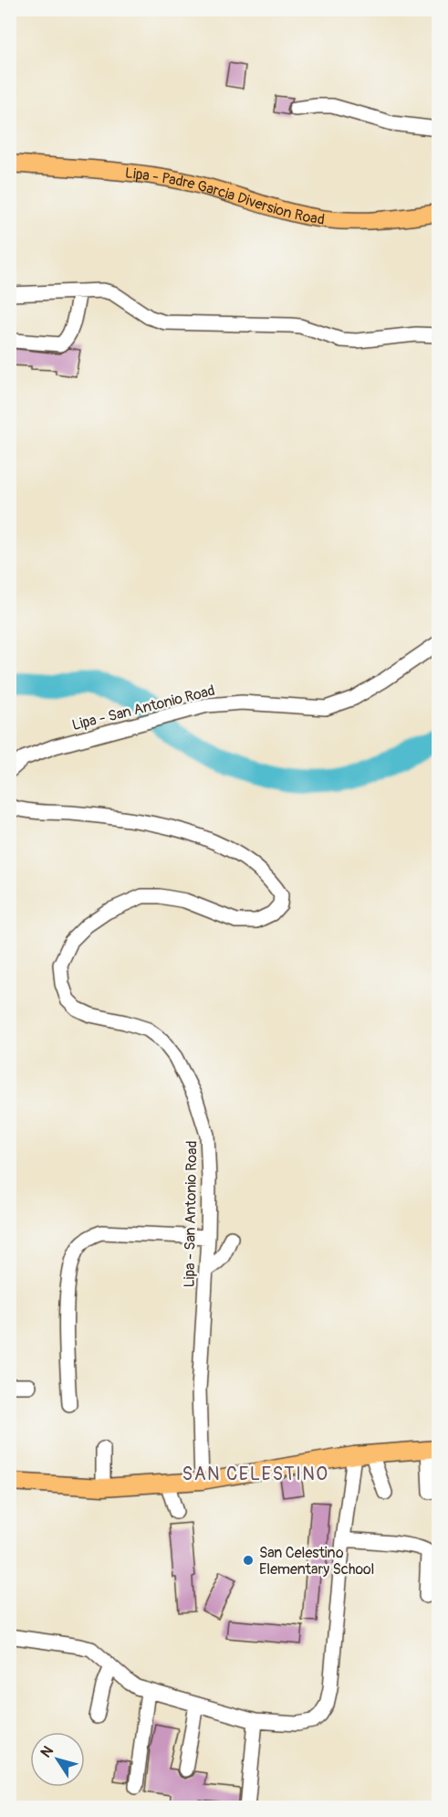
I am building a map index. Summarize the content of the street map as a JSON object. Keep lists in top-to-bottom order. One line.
{"streets":{"main road":["Lipa - Padre Garcia Diversion Road"],"street":["Lipa - San Antonio Road"]},"districts":["SAN CELESTINO"],"places":["San Celestino Elementary School"],"north":"top left"}
